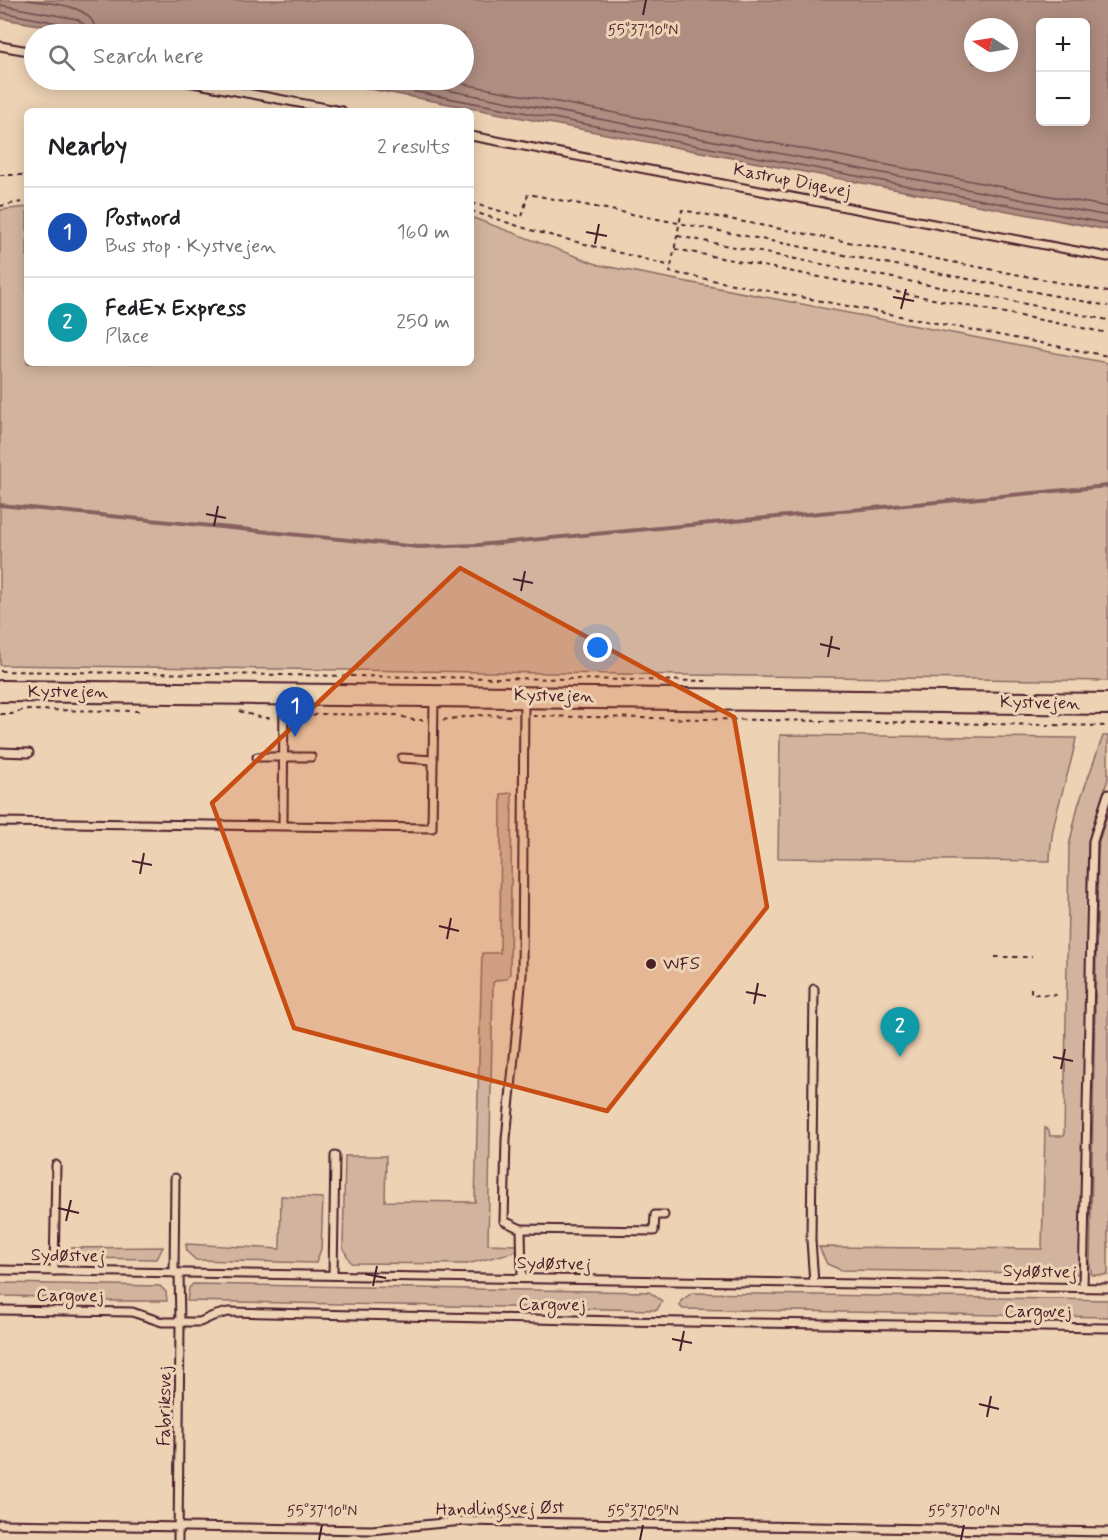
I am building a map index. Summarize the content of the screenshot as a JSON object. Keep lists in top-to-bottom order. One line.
{"streets":{"street":["Kystvejen"],"lane":["Kastrup Digevej","Sydøstvej","Cargovej","Fabriksvej","Handlingsvej Øst"]},"crossings":[["Sydøstvej","Fabriksvej"],["Cargovej","Fabriksvej"],["Fabriksvej","Handlingsvej Øst"]],"places":["WFS"],"north":"left","page":{"map_buttons":["+","−"],"search":"Search here","heading":["Nearby","2 results"],"list":[{"mark":"1","name":"Postnord","note":"Bus stop · Kystvejen","value":"160 m"},{"mark":"2","name":"FedEx Express","note":"Place","value":"250 m"}],"pins":["1","2"]},"coordinates":["55°37'10\"N","55°37'05\"N","55°37'00\"N"]}
